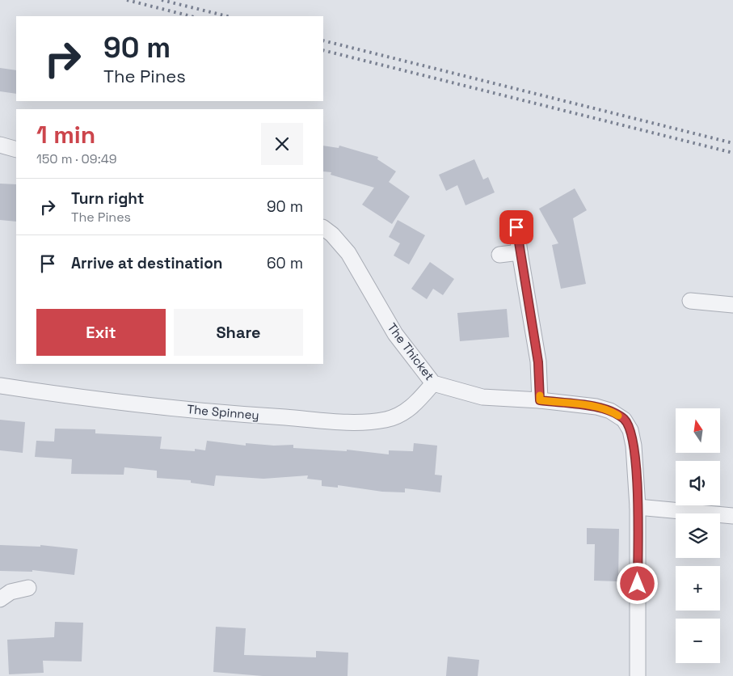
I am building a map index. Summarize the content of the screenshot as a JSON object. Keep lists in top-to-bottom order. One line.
{"streets":{"street":["The Thicket","The Spinney"]},"crossings":[["The Thicket","The Spinney"]],"north":"top","page":{"turn":["90 m","The Pines"],"heading":["1 min","150 m · 09:49"],"list":[{"name":"Turn right","note":"The Pines","value":"90 m"},{"name":"Arrive at destination","value":"60 m"}],"buttons":["Exit","Share"],"map_buttons":["+","−"]}}
